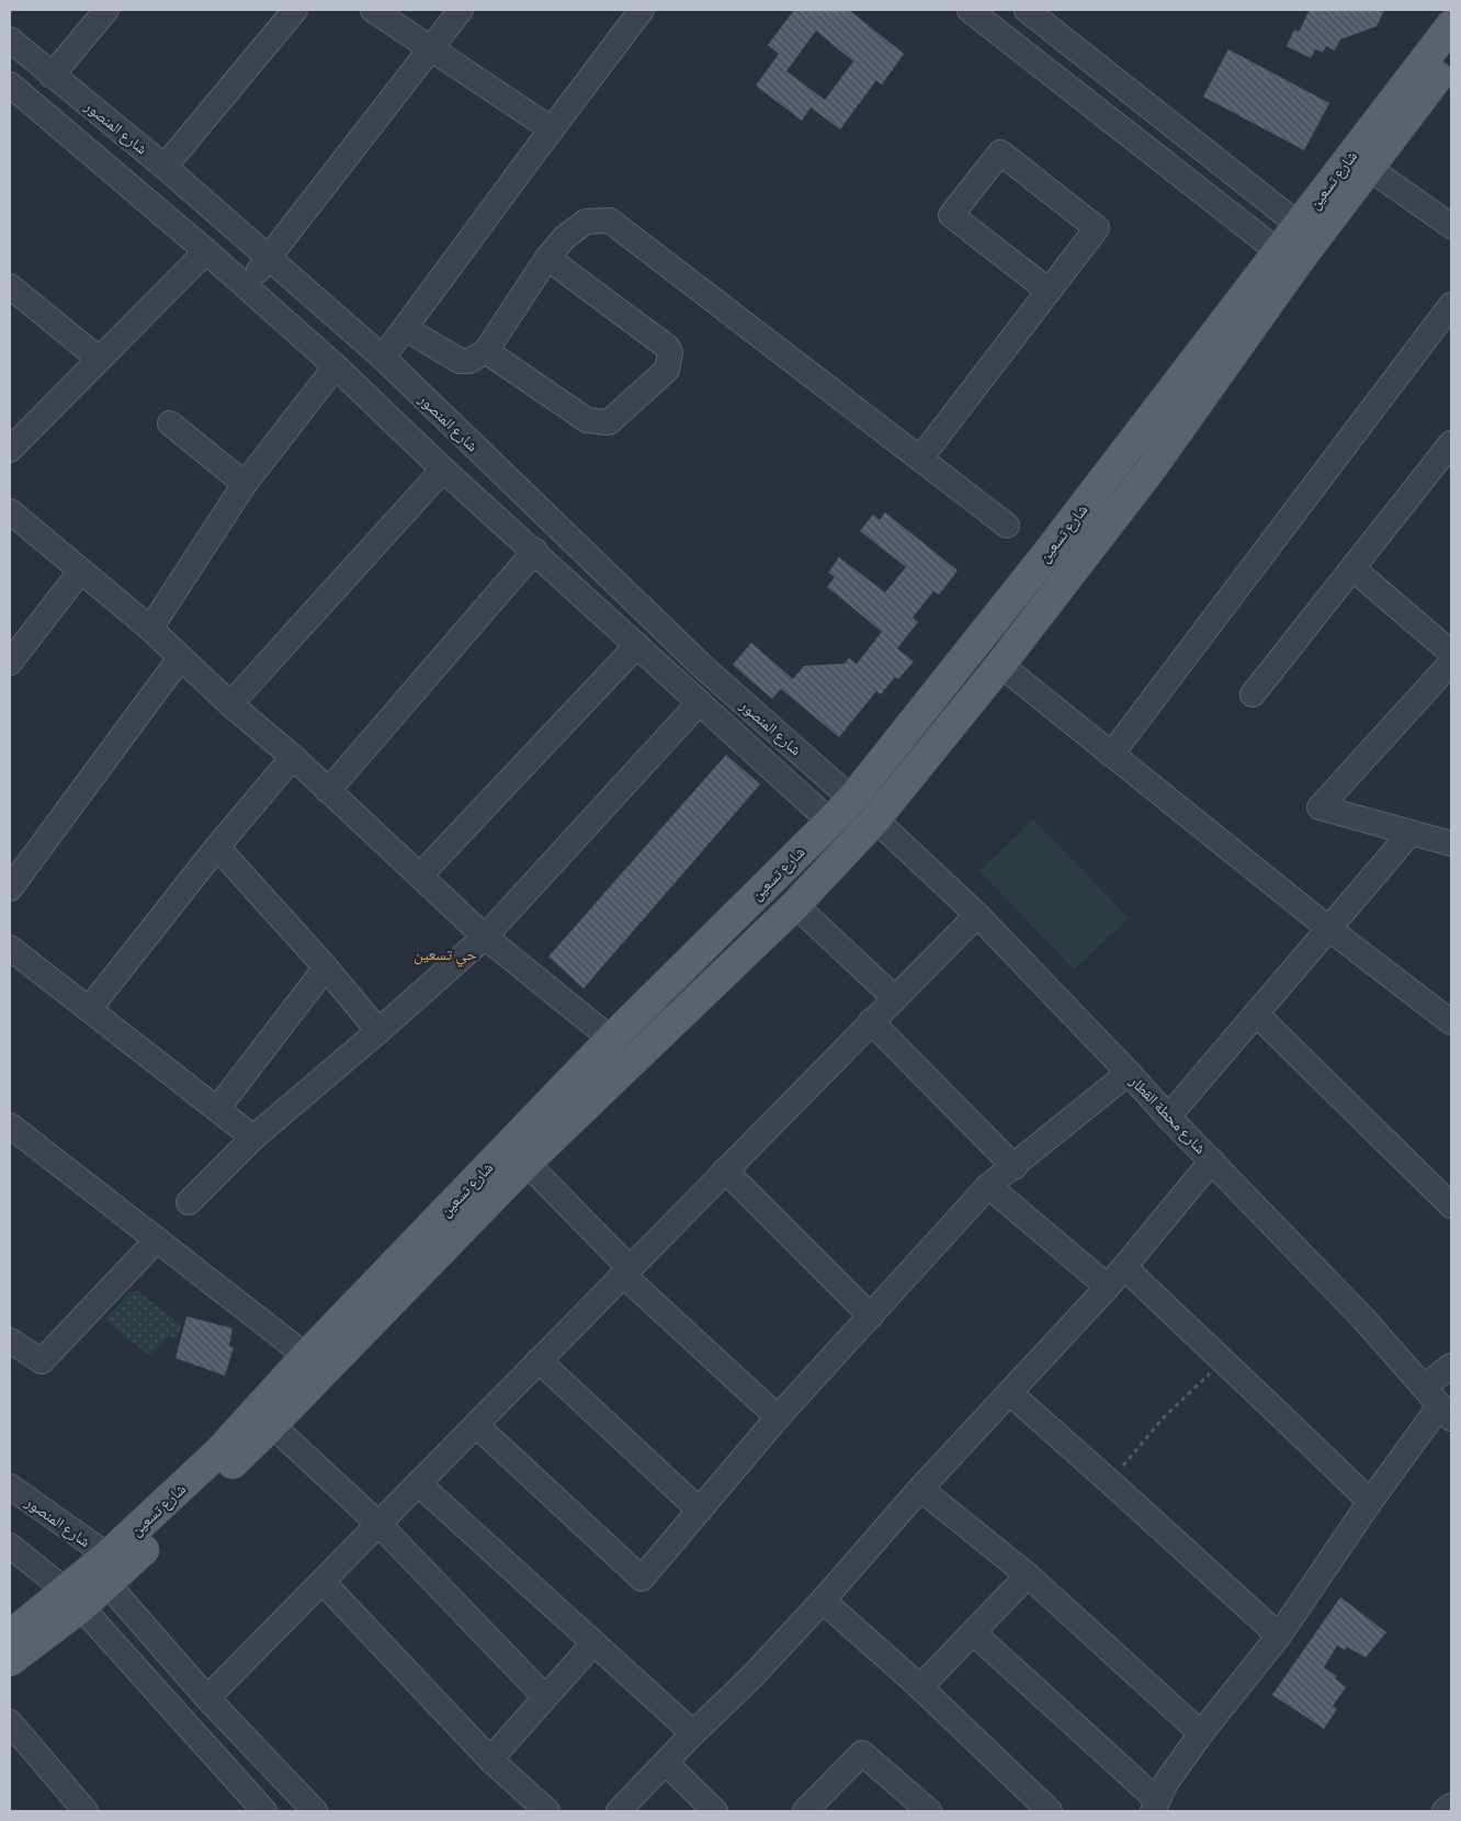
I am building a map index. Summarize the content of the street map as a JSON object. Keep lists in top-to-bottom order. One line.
{"streets":{"main road":["شارع تسعين"],"street":["شارع المنصور","شارع محطة القطار"]},"crossings":[["شارع المنصور","شارع تسعين"],["شارع المنصور","شارع محطة القطار"],["شارع تسعين","شارع محطة القطار"]],"districts":["حي تسعين"]}
